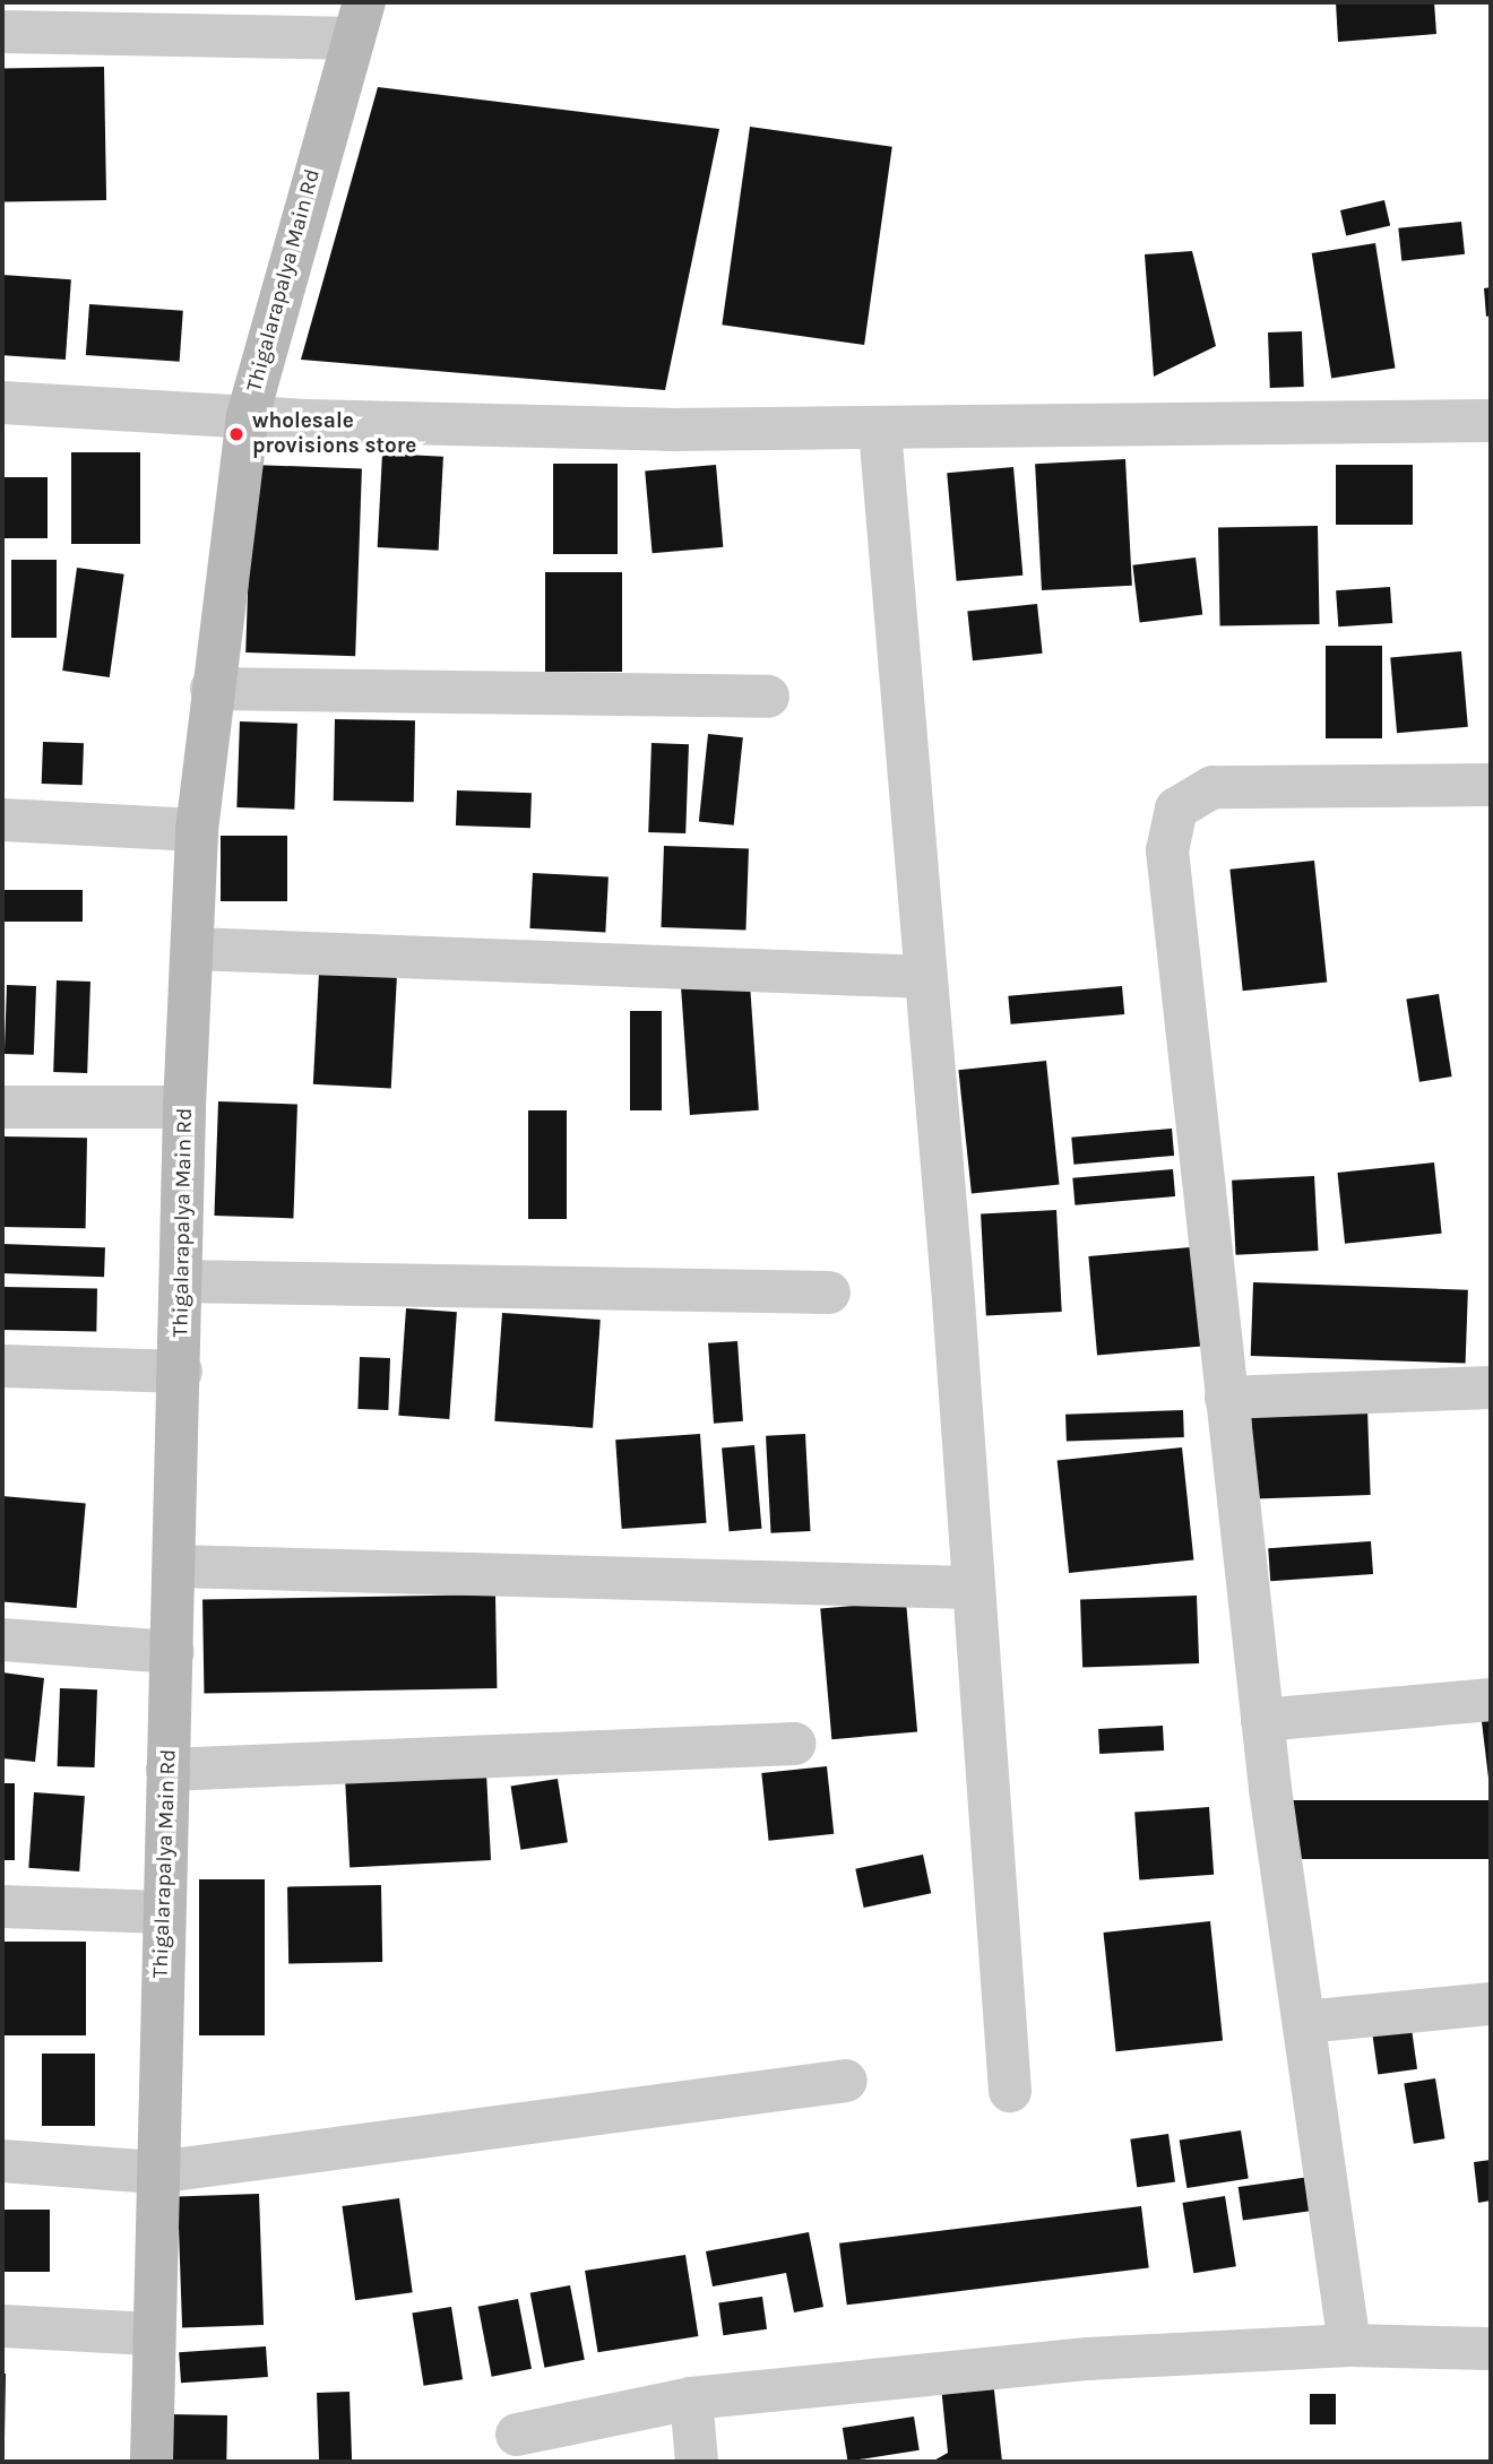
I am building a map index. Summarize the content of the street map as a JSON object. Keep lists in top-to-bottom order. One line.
{"streets":{"street":["Thigalarapalya Main Rd"]},"places":["wholesale provisions store"]}
